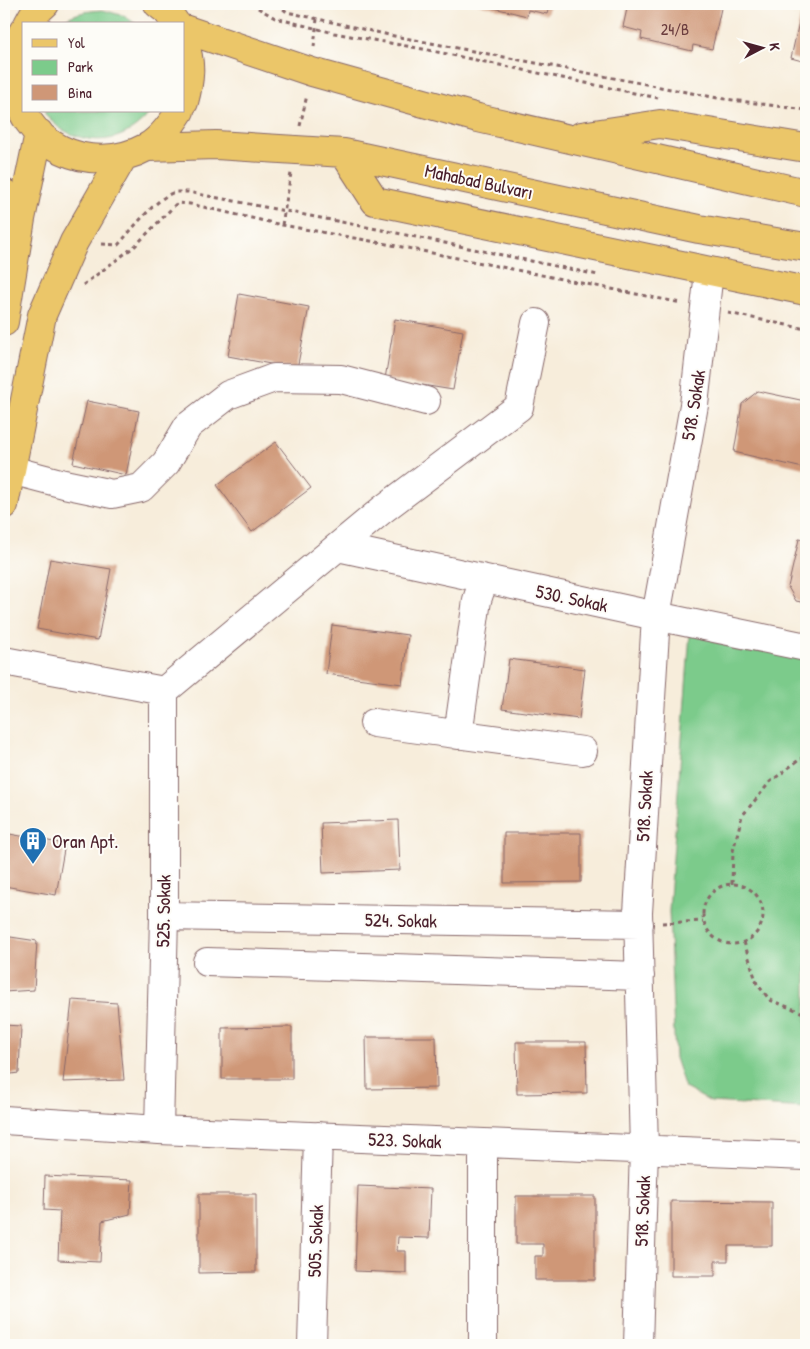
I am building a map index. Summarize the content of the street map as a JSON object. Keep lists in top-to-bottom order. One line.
{"streets":{"main road":["Mahabad Bulvarı"],"street":["518. Sokak","530. Sokak","525. Sokak","524. Sokak","523. Sokak","505. Sokak"]},"crossings":[["518. Sokak","530. Sokak"],["518. Sokak","524. Sokak"],["518. Sokak","523. Sokak"],["525. Sokak","524. Sokak"],["525. Sokak","523. Sokak"],["523. Sokak","505. Sokak"]],"places":{"building":["Oran Apt."]},"house_numbers":["24/B"],"legend":["Yol","Park","Bina"],"north":"right"}
